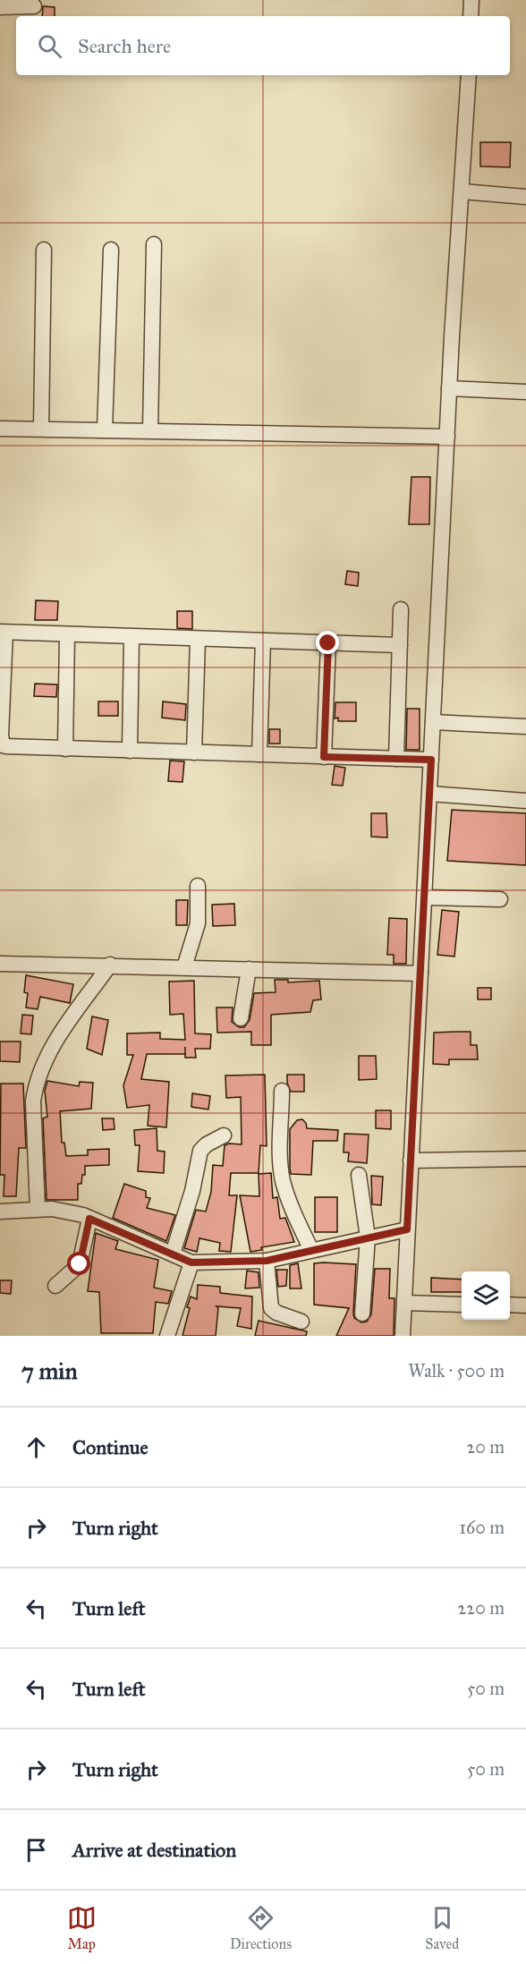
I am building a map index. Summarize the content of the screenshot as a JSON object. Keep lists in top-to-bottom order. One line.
{"page":{"search":"Search here","heading":["7 min","Walk · 500 m"],"list":[["Continue","20 m"],["Turn right","160 m"],["Turn left","220 m"],["Turn left","50 m"],["Turn right","50 m"],"Arrive at destination"],"nav":["Map","Directions","Saved"]}}
